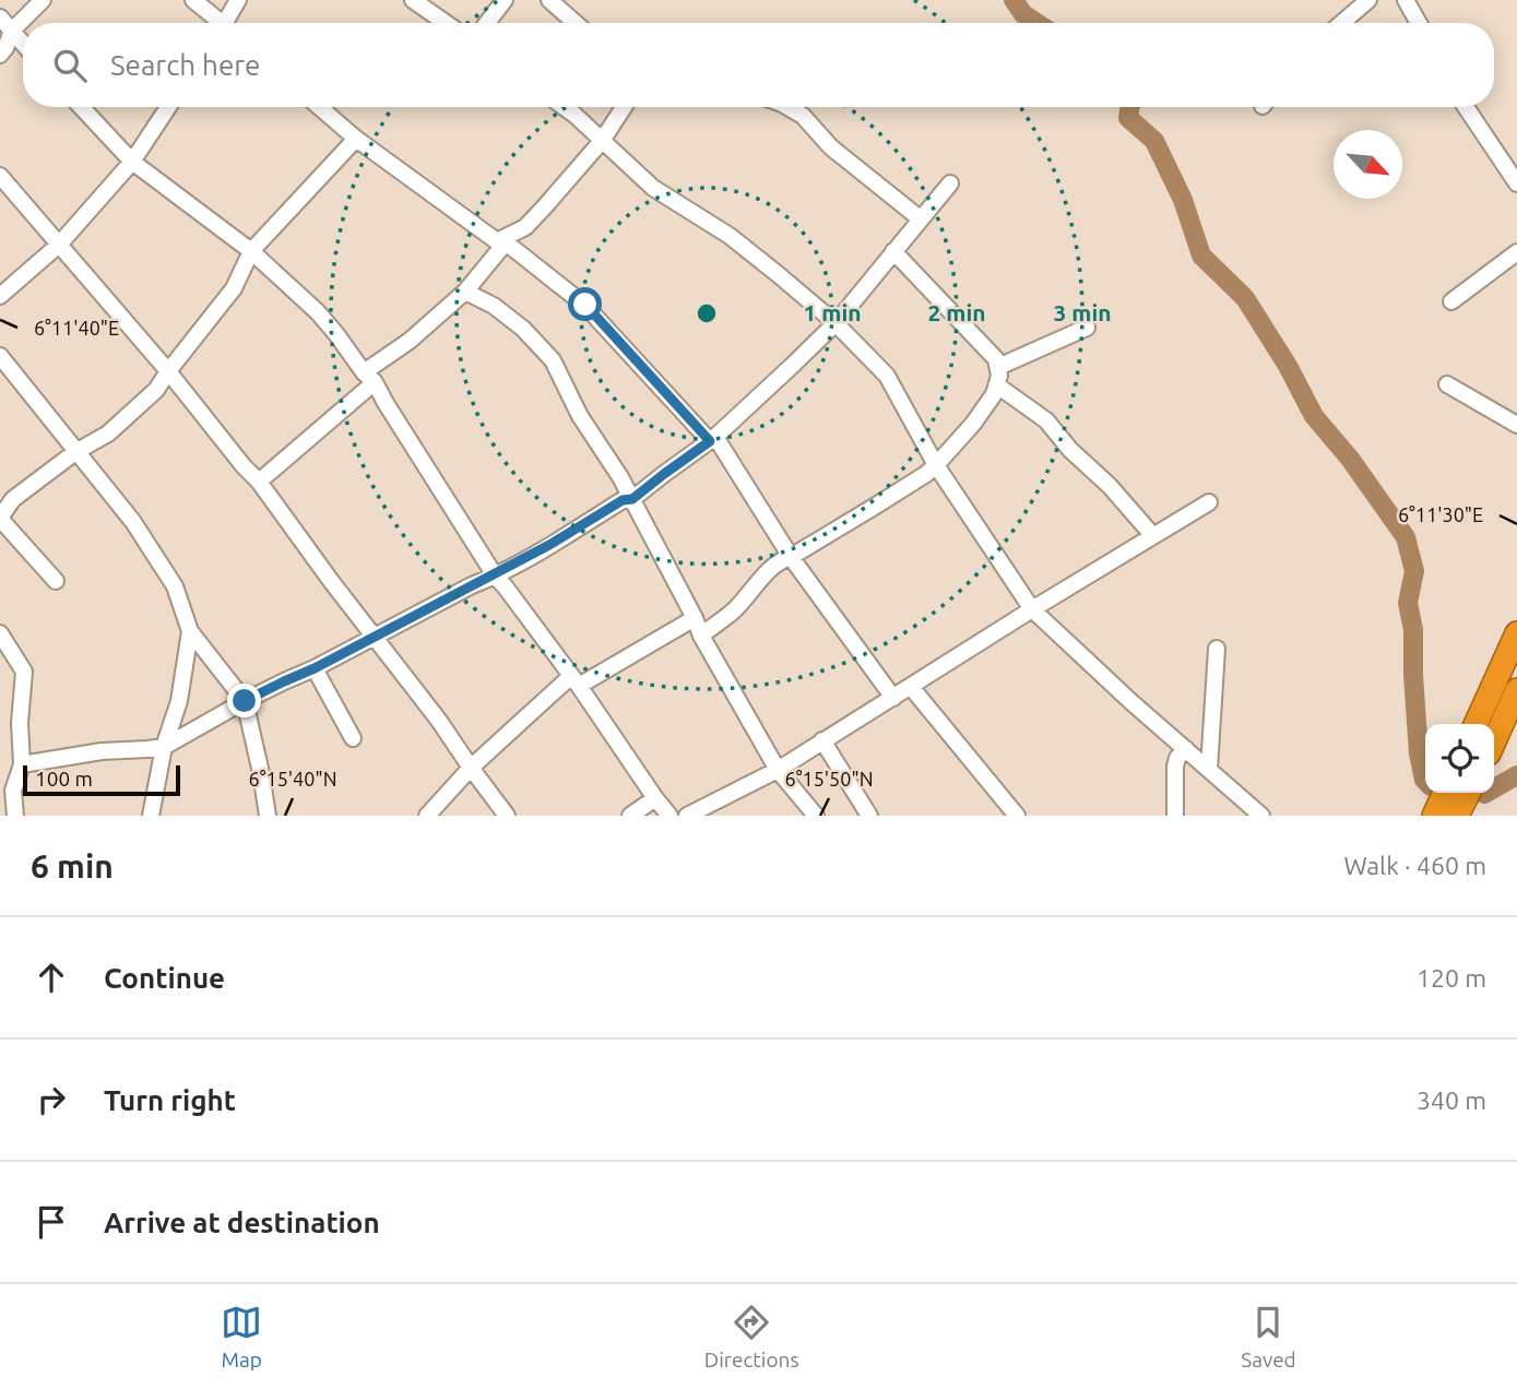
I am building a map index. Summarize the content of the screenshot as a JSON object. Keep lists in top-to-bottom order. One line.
{"scale_bar":"100 m","north":"bottom right","page":{"search":"Search here","scale":"100 m","heading":["6 min","Walk · 460 m"],"list":[["Continue","120 m"],["Turn right","340 m"],"Arrive at destination"],"nav":["Map","Directions","Saved"]},"coordinates":["6°11'40\"E","6°11'30\"E","6°15'40\"N","6°15'50\"N"],"rings":["1 min","2 min","3 min"]}
